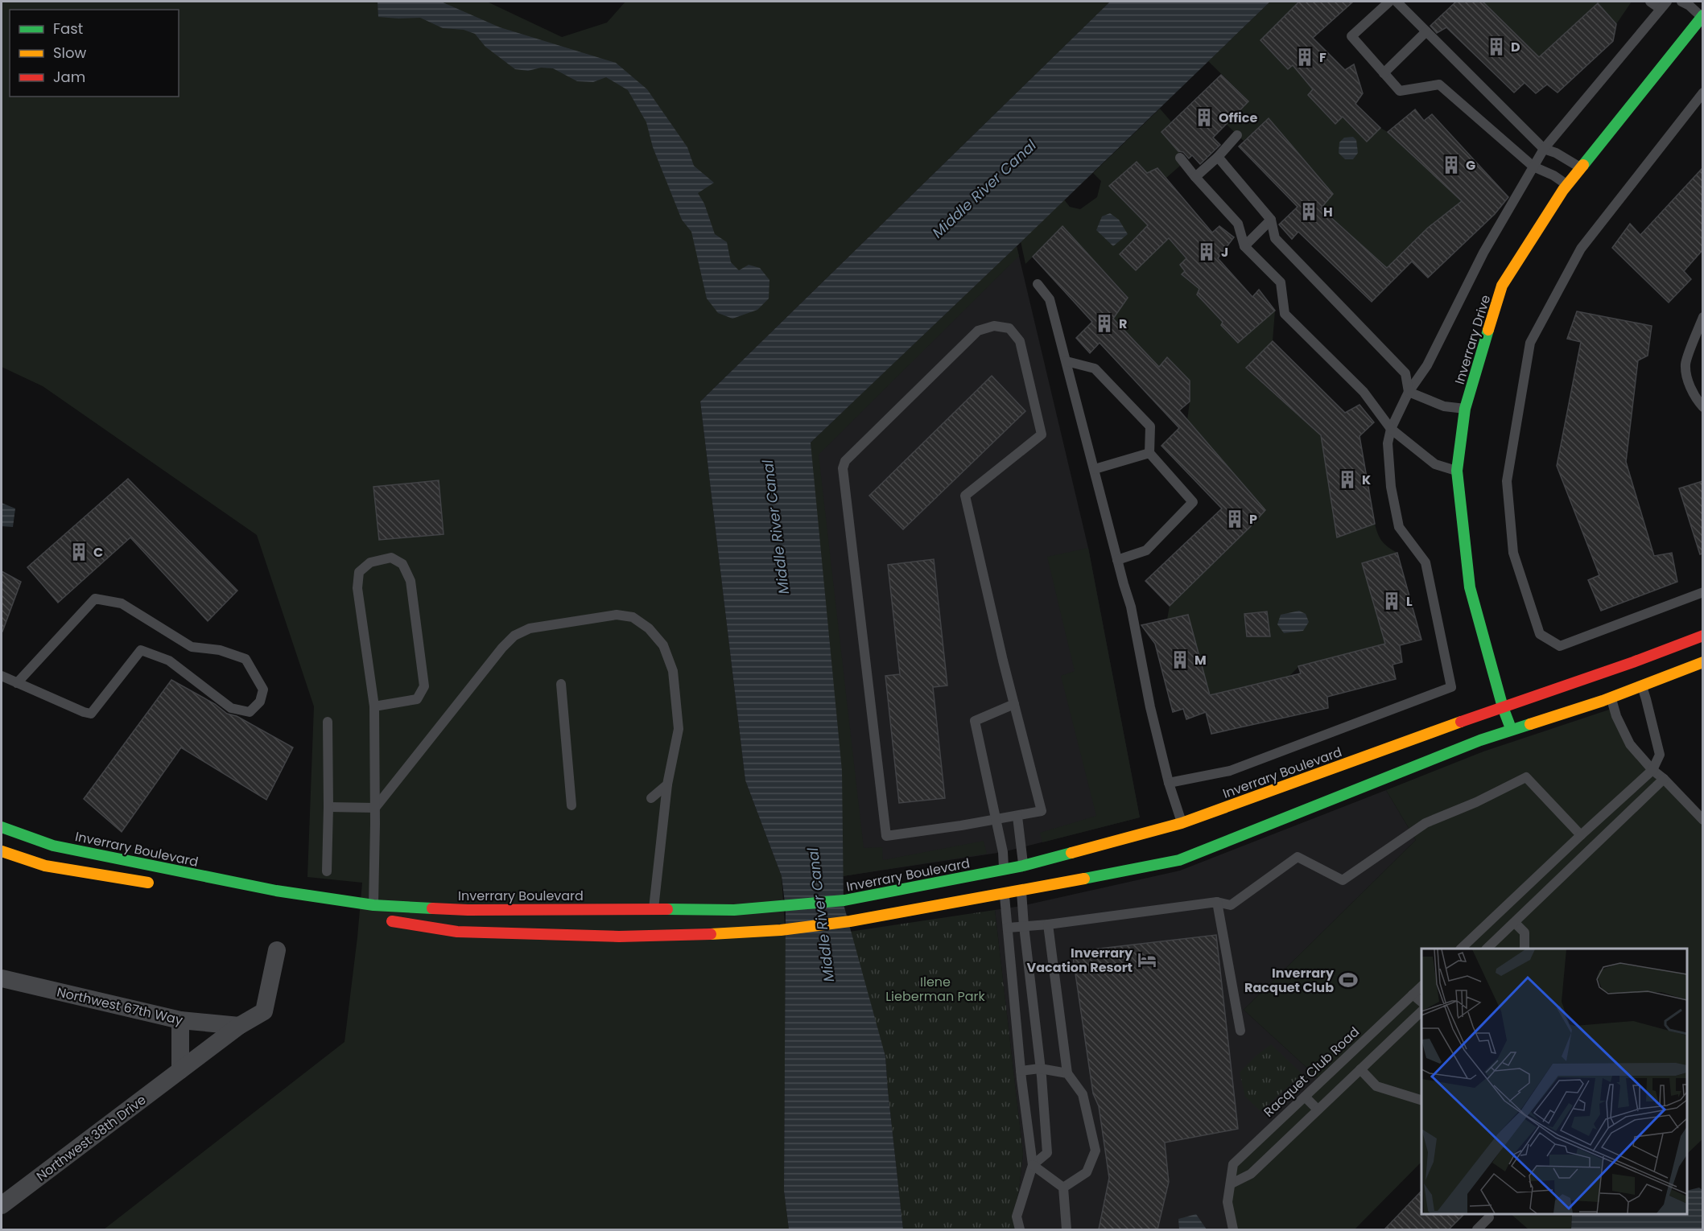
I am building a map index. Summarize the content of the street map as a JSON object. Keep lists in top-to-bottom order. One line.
{"streets":{"street":["Inverrary Drive","Inverrary Boulevard","Northwest 67th Way","Northwest 38th Drive"],"lane":["Racquet Club Road"]},"crossings":[["Inverrary Drive","Inverrary Boulevard"],["Northwest 67th Way","Northwest 38th Drive"]],"water":["Middle River Canal"],"parks":["Ilene Lieberman Park"],"places":{"building":["D","F","Office","G","H","J","R","K","P","C","L","M"],"hotel":["Inverrary Vacation Resort"],"sports":["Inverrary Racquet Club"]},"legend":["Fast","Slow","Jam"]}
